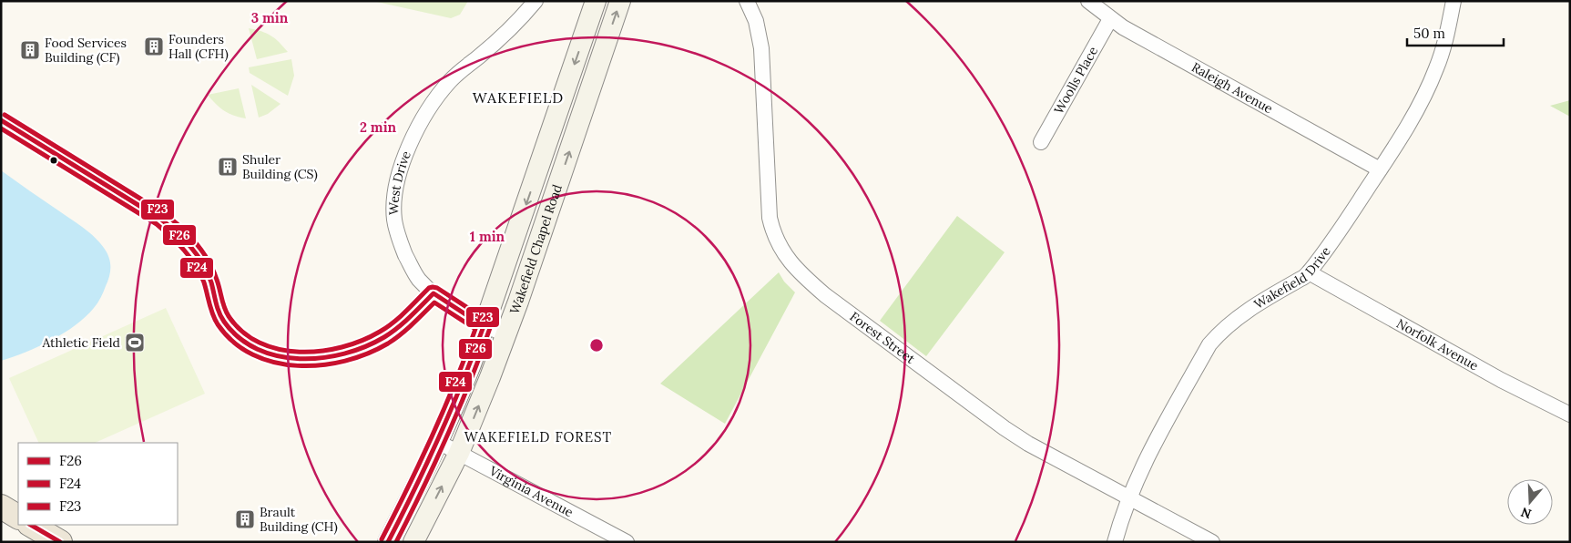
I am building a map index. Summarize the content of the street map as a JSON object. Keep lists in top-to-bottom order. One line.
{"streets":{"main road":["Wakefield Chapel Road"],"street":["Woolls Place","Raleigh Avenue","West Drive","Wakefield Drive","Forest Street","Norfolk Avenue","Virginia Avenue"]},"crossings":[["Woolls Place","Raleigh Avenue"],["Raleigh Avenue","Wakefield Drive"],["West Drive","Wakefield Chapel Road"],["Wakefield Chapel Road","Virginia Avenue"],["Wakefield Drive","Forest Street"],["Wakefield Drive","Norfolk Avenue"]],"districts":["WAKEFIELD","WAKEFIELD FOREST"],"places":{"building":["Founders Hall (CFH)","Food Services Building (CF)","Shuler Building (CS)","Brault Building (CH)"],"sports":["Athletic Field"]},"lines":["transit line F23","transit line F26","transit line F24"],"legend":["F26","F24","F23"],"scale_bar":"50 m","north":"bottom","rings":["3 min","2 min","1 min"]}
